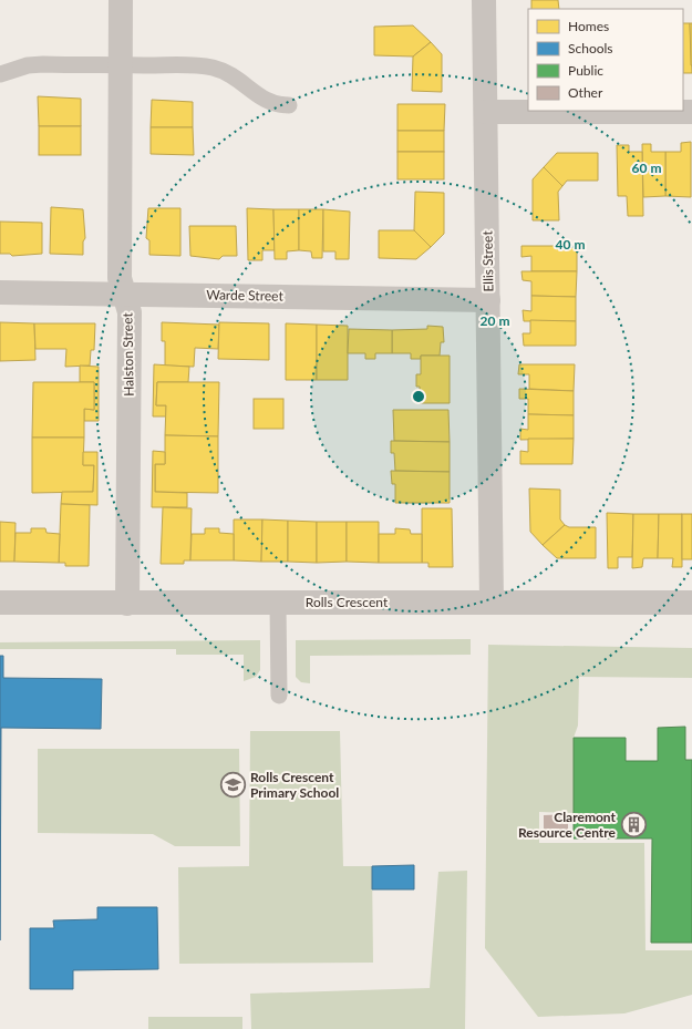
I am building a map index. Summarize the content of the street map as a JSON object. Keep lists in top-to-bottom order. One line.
{"streets":{"street":["Ellis Street","Warde Street","Halston Street","Rolls Crescent"]},"crossings":[["Ellis Street","Warde Street"],["Ellis Street","Rolls Crescent"],["Warde Street","Halston Street"],["Halston Street","Rolls Crescent"]],"places":{"school or university":["Rolls Crescent Primary School"],"building":["Claremont Resource Centre"]},"legend":["Homes","Schools","Public","Other"],"rings":["60 m","40 m","20 m"]}
